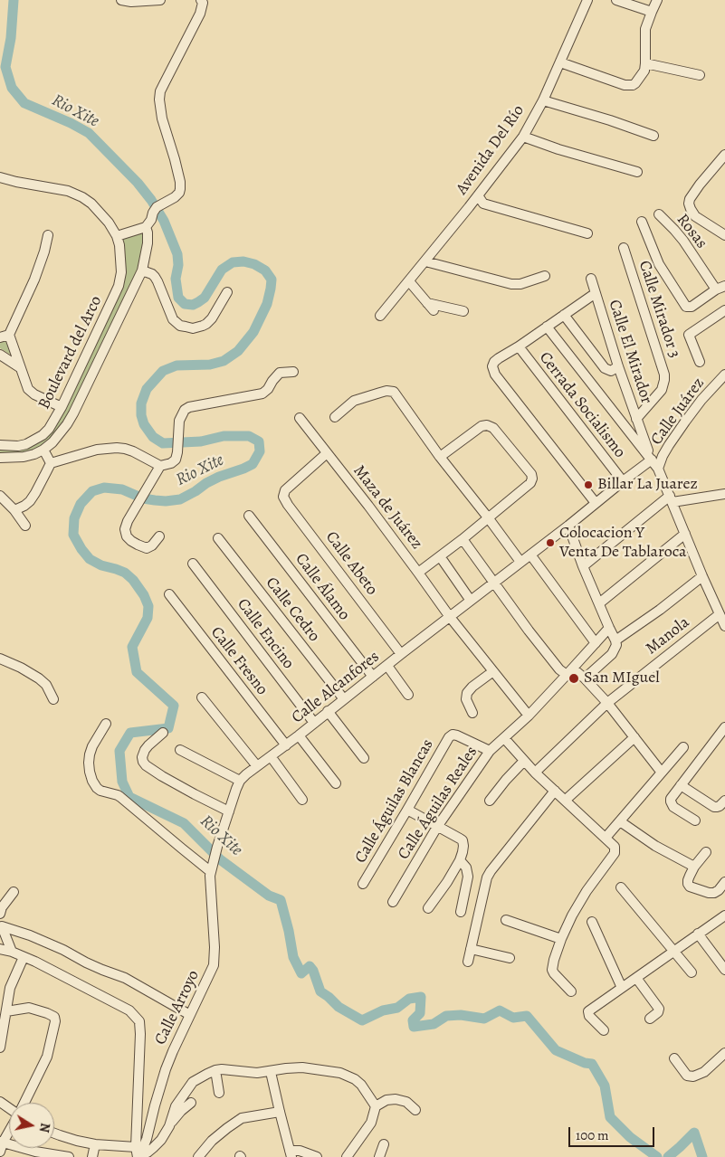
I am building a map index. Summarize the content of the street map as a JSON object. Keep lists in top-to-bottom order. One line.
{"streets":{"street":["Avenida Del Río","Rosas","Calle Mirador 3","Calle El Mirador","Boulevard del Arco","Cerrada Socialismo","Calle Juárez","Maza de Juárez","Calle Abeto","Calle Álamo","Calle Cedro","Calle Encino","Manola","Calle Fresno","Calle Alcanfores","Calle Águilas Blancas","Calle Águilas Reales","Calle Arroyo"]},"crossings":[["Calle Mirador 3","Calle El Mirador"],["Calle El Mirador","Calle Alcanfores"],["Cerrada Socialismo","Calle Alcanfores"],["Maza de Juárez","Calle Abeto"],["Maza de Juárez","Calle Alcanfores"],["Maza de Juárez","Calle Águilas Reales"],["Calle Abeto","Calle Alcanfores"],["Calle Álamo","Calle Alcanfores"],["Calle Cedro","Calle Alcanfores"],["Calle Encino","Calle Alcanfores"],["Calle Fresno","Calle Alcanfores"],["Calle Alcanfores","Calle Arroyo"],["Calle Águilas Blancas","Calle Águilas Reales"]],"water":["Rio Xite"],"places":["Billar La Juarez","Colocacion Y Venta De Tablaroca","San MIguel"],"scale_bar":"100 m","north":"right"}
